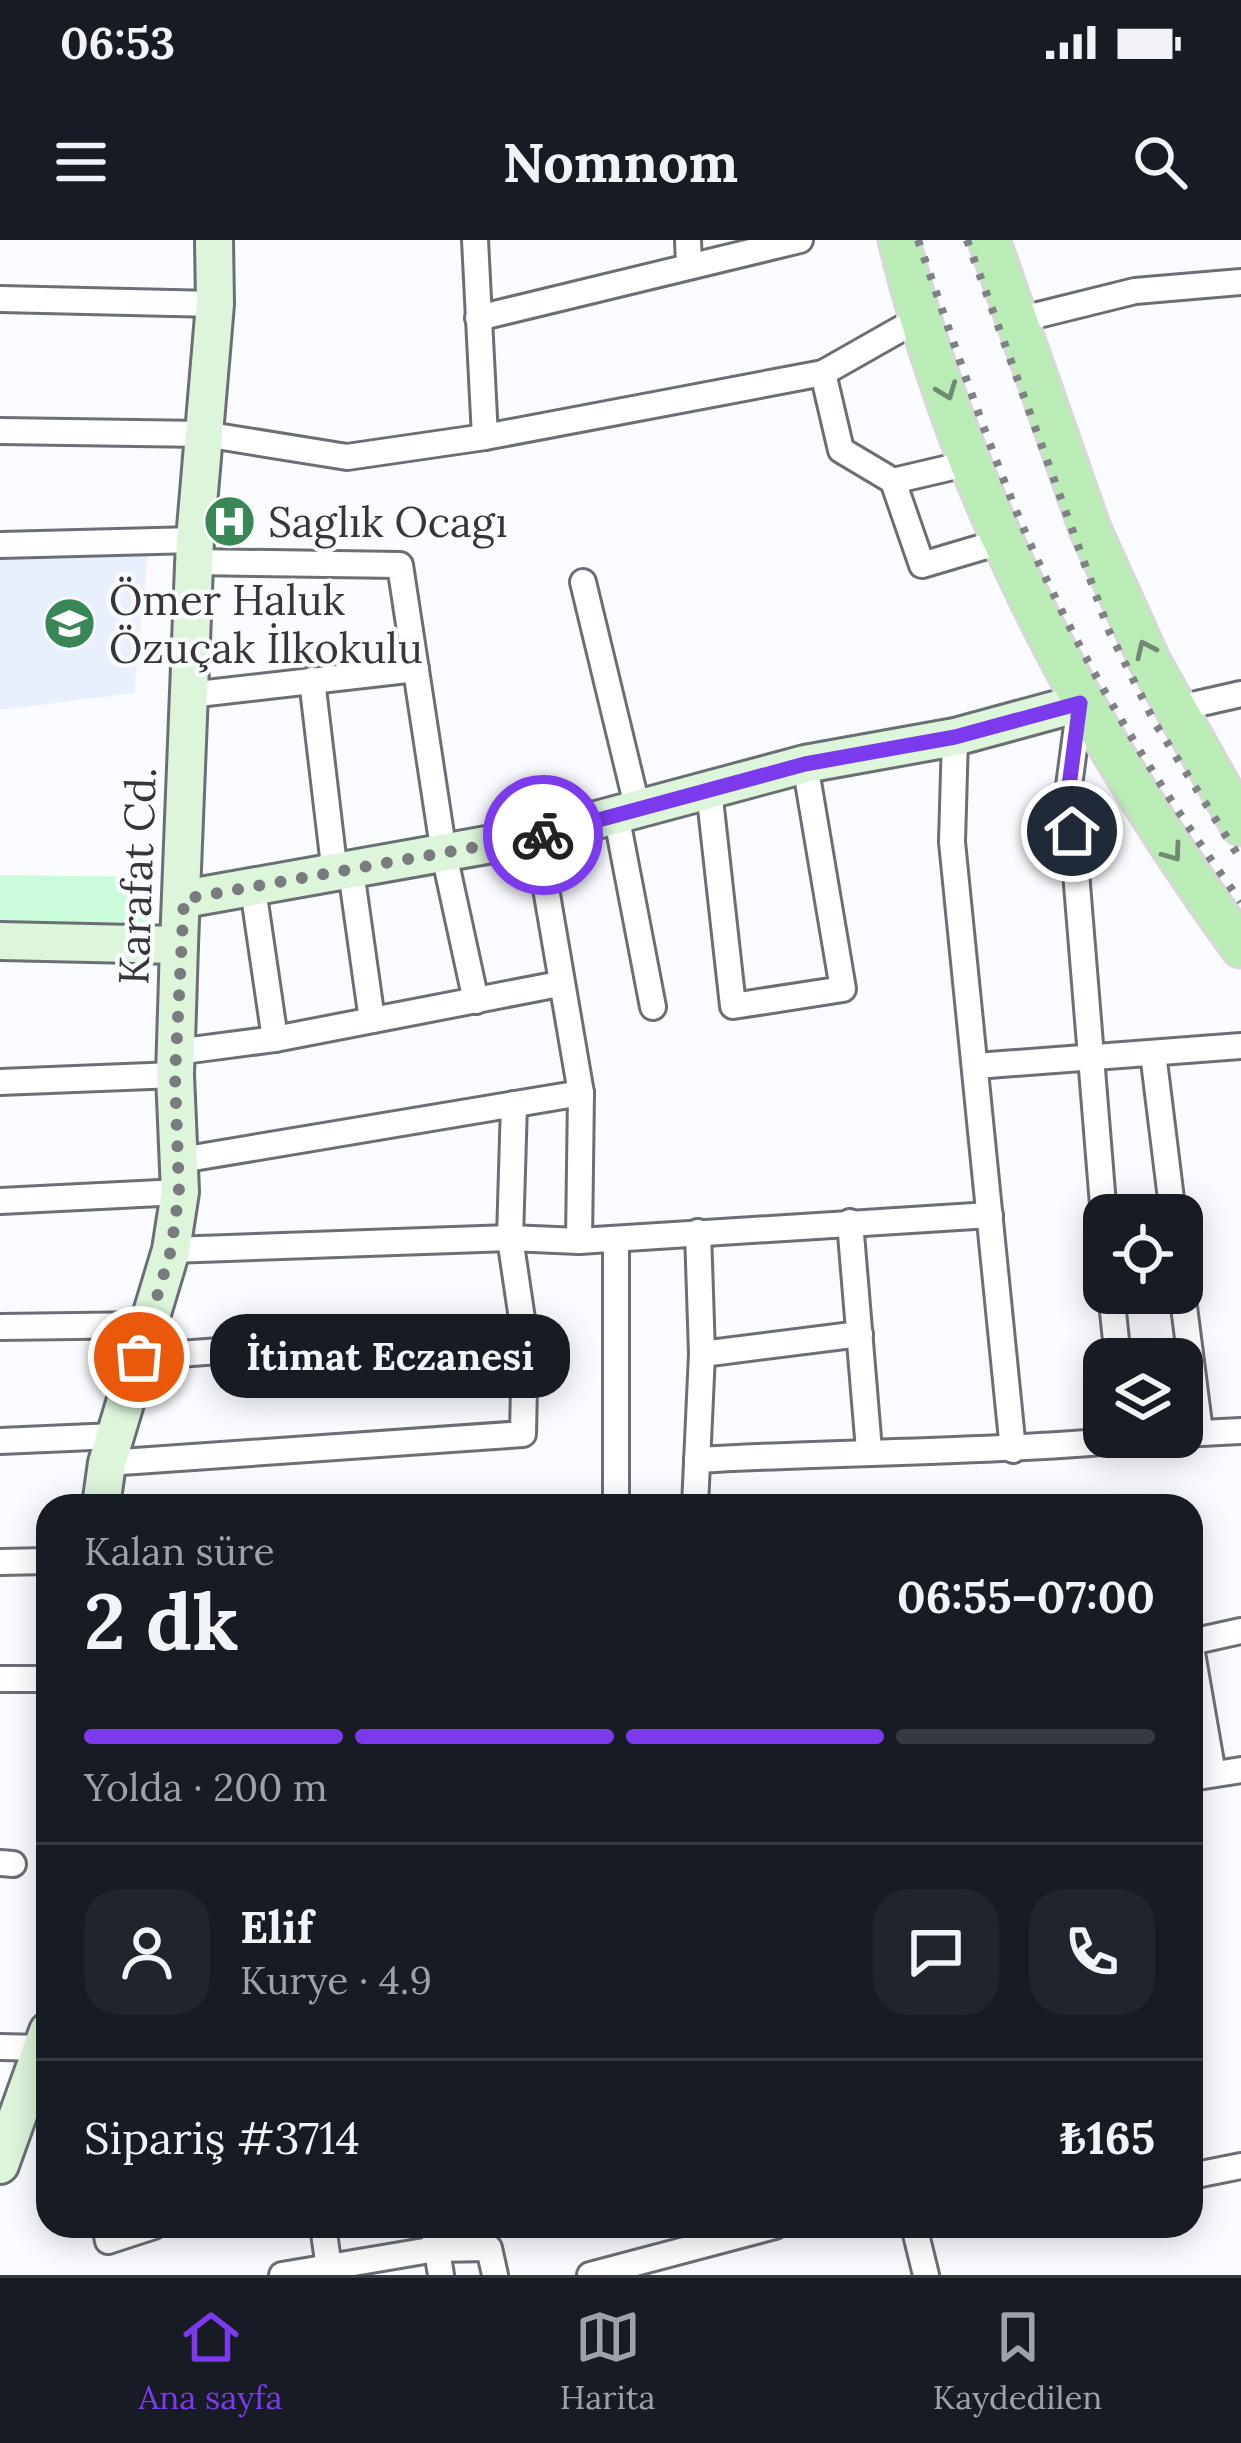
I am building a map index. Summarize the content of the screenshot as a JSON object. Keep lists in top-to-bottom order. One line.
{"streets":{"main road":["Karafat Cd."]},"places":{"hospital":["Saglık Ocagı"],"school or university":["Ömer Haluk Özuçak İlkokulu"],"other":["İtimat Eczanesi"]},"page":{"status":"06:53","header":"Nomnom","bubble":"İtimat Eczanesi","heading":["2 dk","Kalan süre","06:55–07:00"],"panel":["Elif","Kurye · 4.9","Sipariş #3714","₺165"],"bar":"Yolda · 200 m","tabs":["Ana sayfa","Harita","Kaydedilen"]}}
